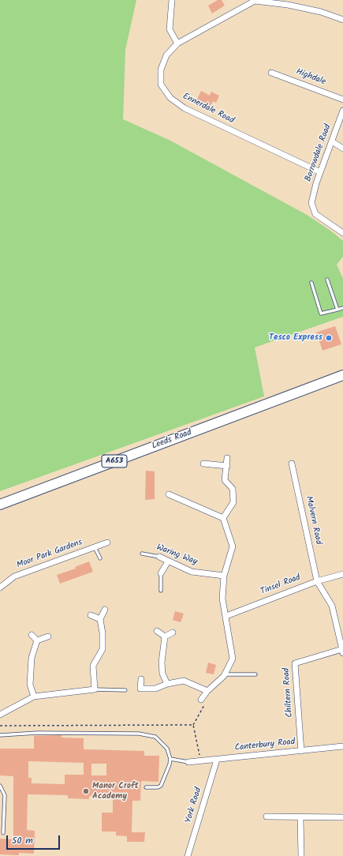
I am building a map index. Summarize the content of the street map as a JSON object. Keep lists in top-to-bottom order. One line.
{"streets":{"main road":["Leeds Road","A653"],"street":["Highdale","Ennerdale Road","Borrowdale Road","Malvern Road","Moor Park Gardens","Waring Way","Tinsel Road","Chiltern Road","Canterbury Road","York Road"]},"crossings":[["Ennerdale Road","Borrowdale Road"],["Malvern Road","Tinsel Road"],["Malvern Road","Chiltern Road"],["Chiltern Road","Canterbury Road"],["Canterbury Road","York Road"]],"places":["Tesco Express","Manor Croft Academy"],"scale_bar":"50 m"}
